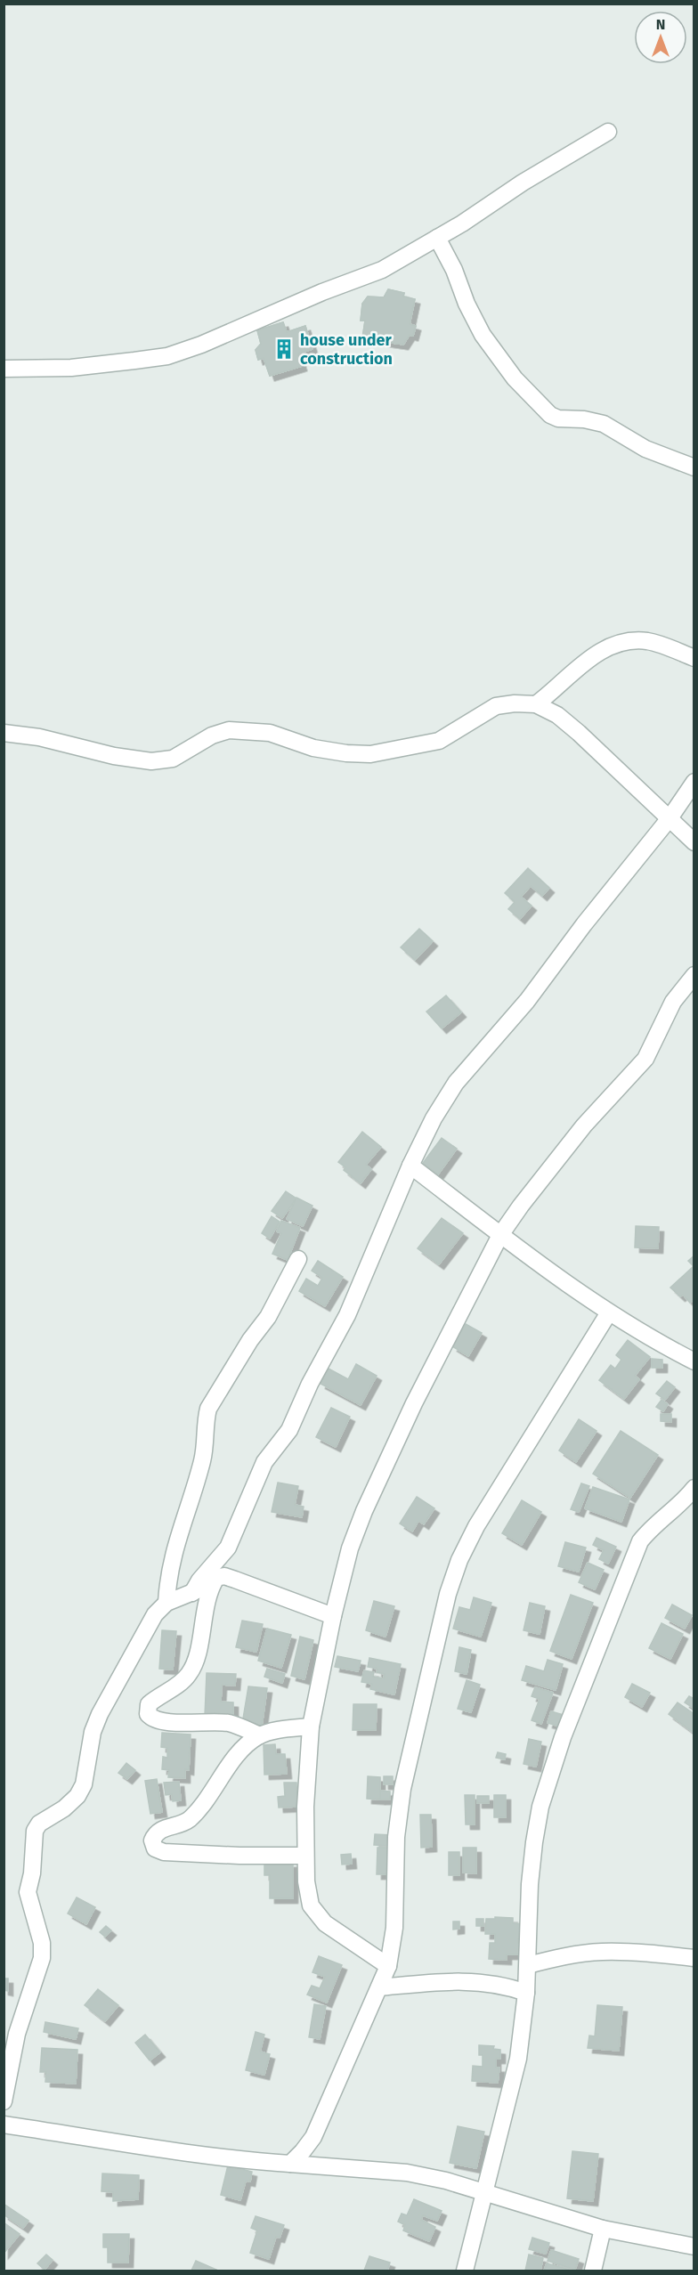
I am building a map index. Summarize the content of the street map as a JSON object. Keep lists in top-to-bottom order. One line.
{"places":{"building":["house under construction"]},"north":"top"}
